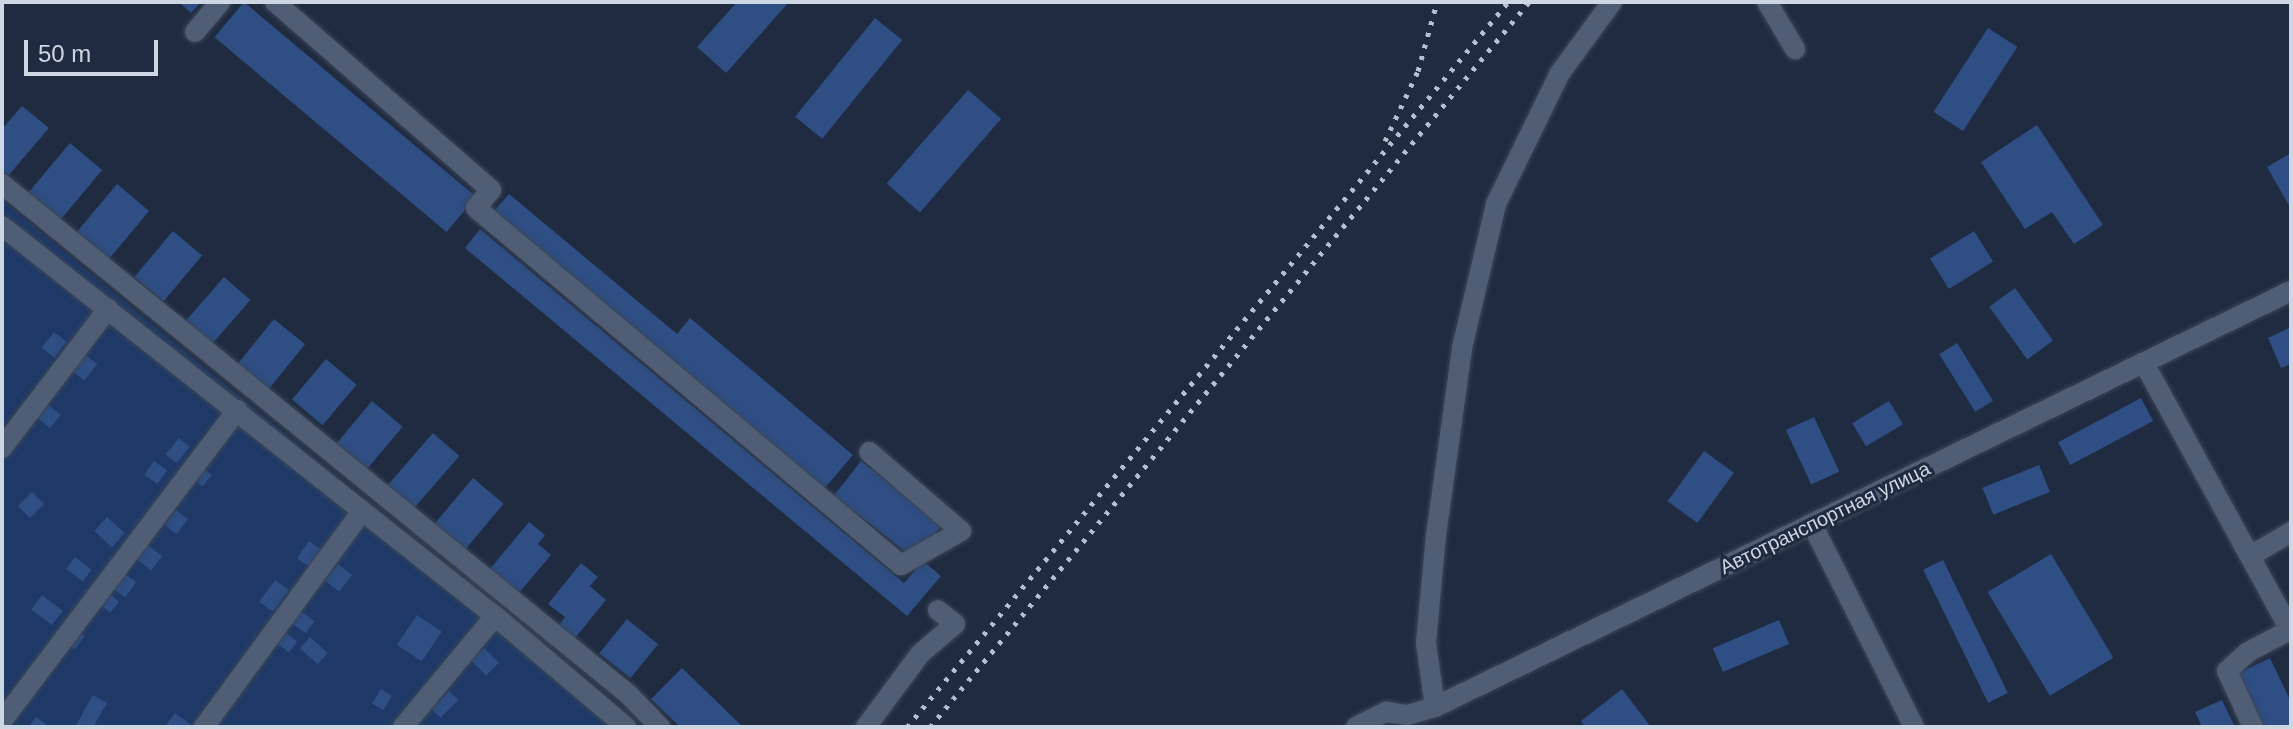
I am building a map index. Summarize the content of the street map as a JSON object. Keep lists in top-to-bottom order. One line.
{"streets":{"street":["Автотранспортная улица"]},"scale_bar":"50 m"}
